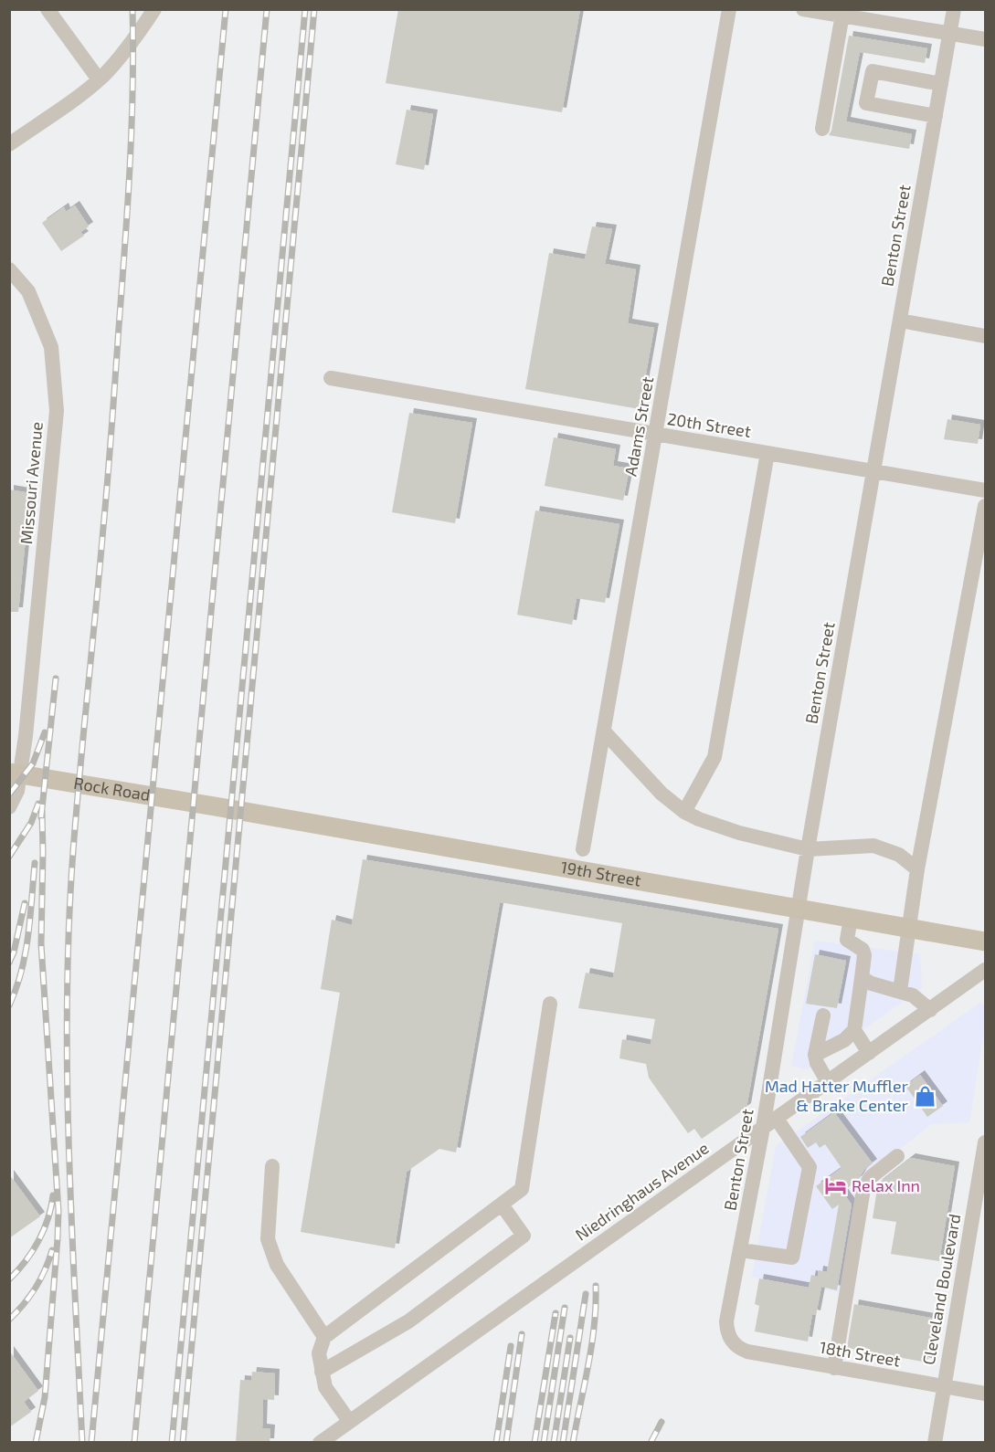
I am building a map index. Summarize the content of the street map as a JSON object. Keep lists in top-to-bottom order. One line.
{"streets":{"main road":["Rock Road","19th Street"],"street":["Benton Street","20th Street","Adams Street","Missouri Avenue","Niedringhaus Avenue","Cleveland Boulevard","18th Street"]},"crossings":[["Benton Street","20th Street"],["Benton Street","19th Street"],["Benton Street","Niedringhaus Avenue"],["Benton Street","18th Street"],["20th Street","Adams Street"],["Rock Road","19th Street"],["Cleveland Boulevard","18th Street"]],"places":{"shop":["Mad Hatter Muffler & Brake Center"],"hotel":["Relax Inn"]}}
